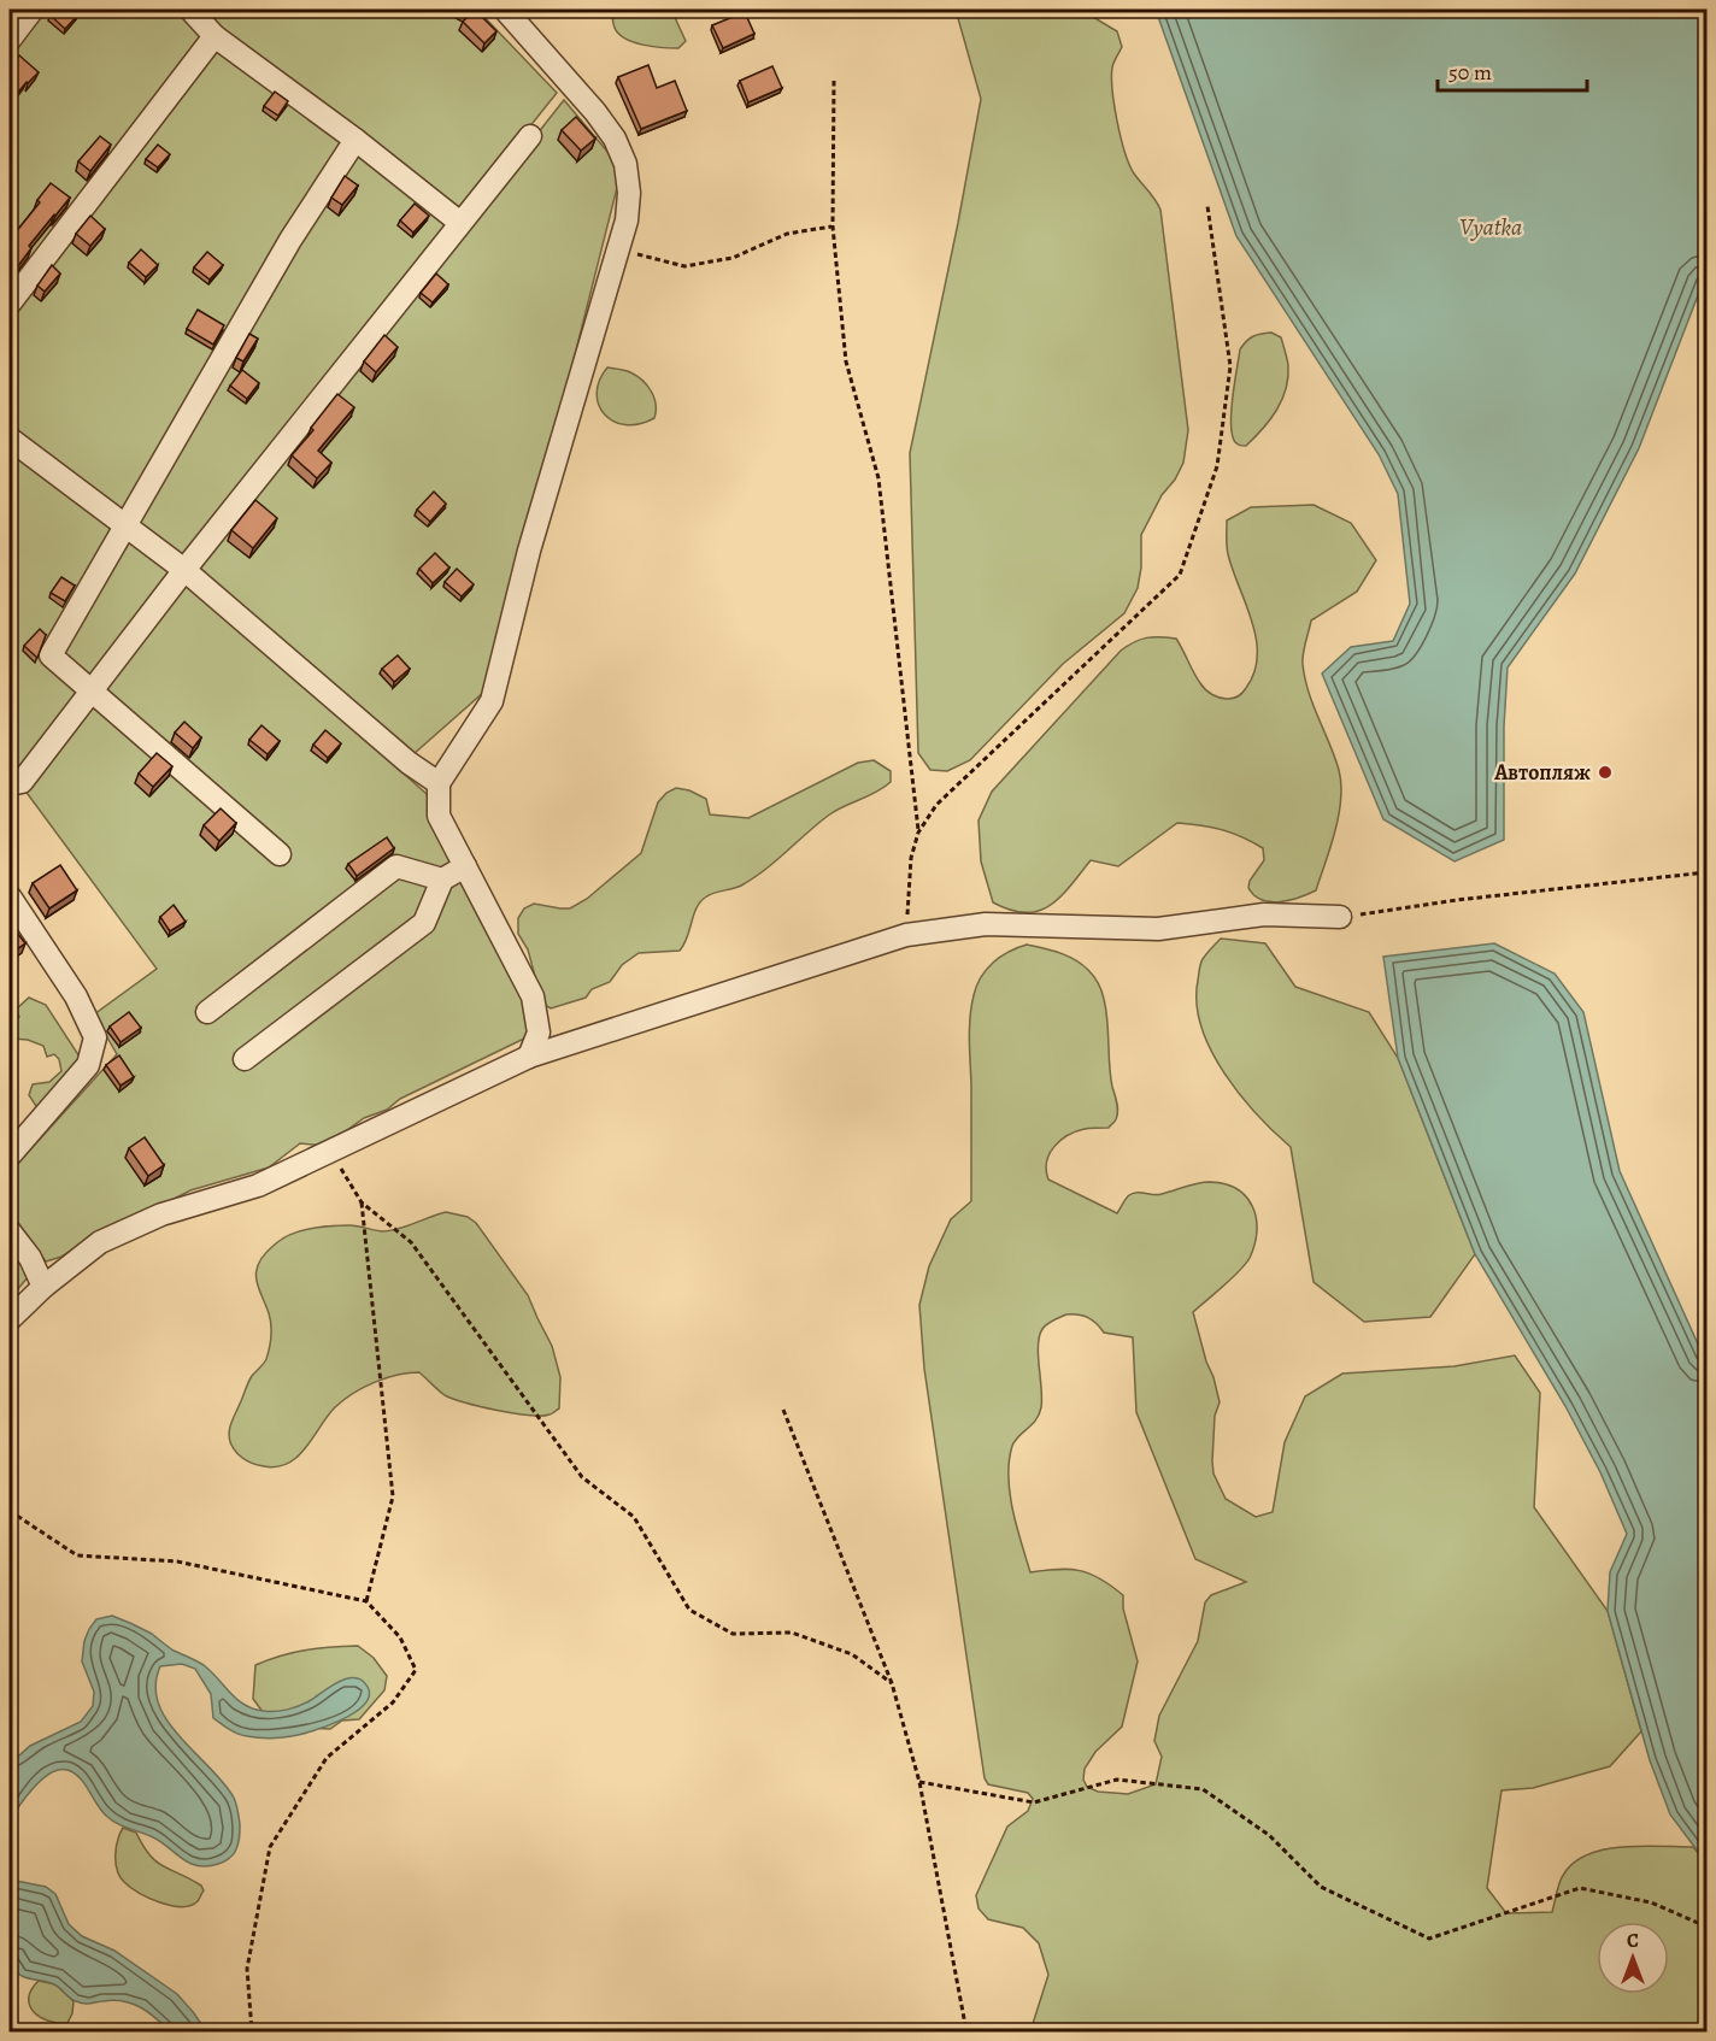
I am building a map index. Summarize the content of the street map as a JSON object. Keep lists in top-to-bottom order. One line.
{"water":["Vyatka"],"places":["Автопляж"],"scale_bar":"50 m","north":"top"}
